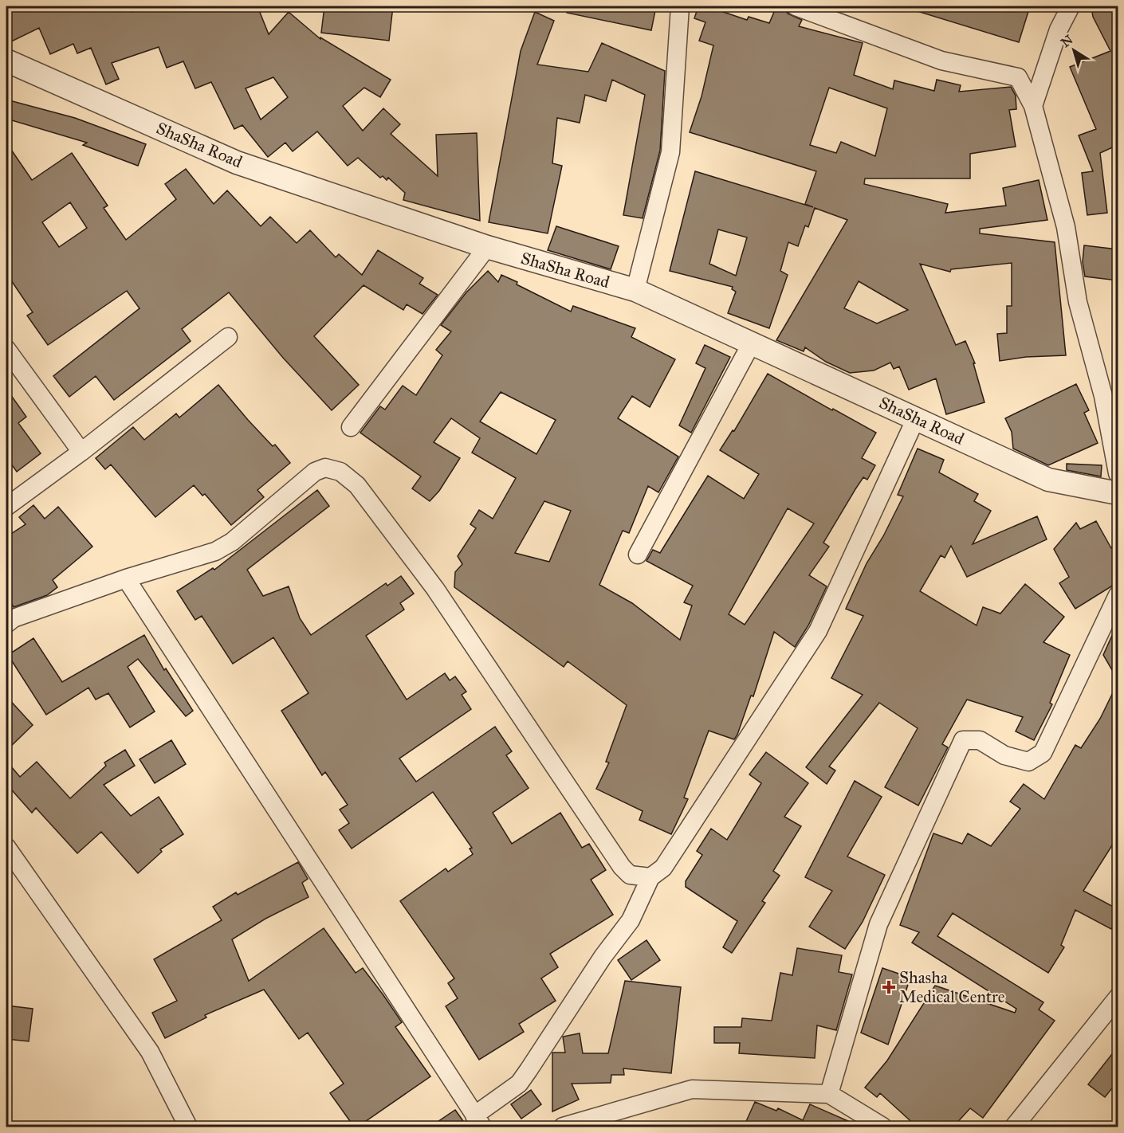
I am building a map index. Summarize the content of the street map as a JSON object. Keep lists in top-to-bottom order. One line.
{"streets":{"street":["ShaSha Road"]},"places":{"health":["Shasha Medical Centre"]},"north":"top left"}
